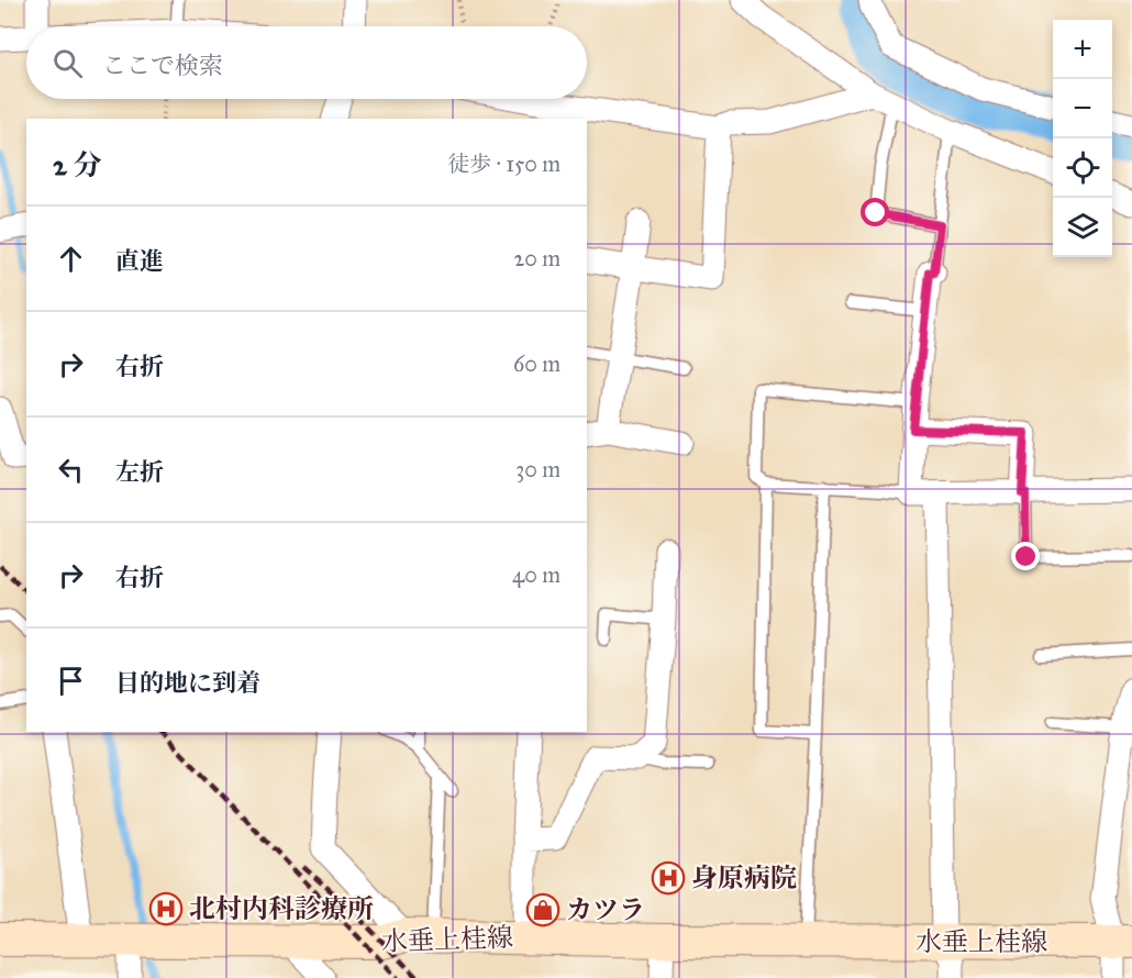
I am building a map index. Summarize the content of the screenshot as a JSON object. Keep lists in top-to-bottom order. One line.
{"streets":{"main road":["水垂上桂線"]},"places":{"hospital":["身原病院","北村内科診療所"],"shop":["カツラ"]},"page":{"map_buttons":["+","−"],"search":"ここで検索","heading":["2 分","徒歩 · 150 m"],"list":[["直進","20 m"],["右折","60 m"],["左折","30 m"],["右折","40 m"],"目的地に到着"]}}
